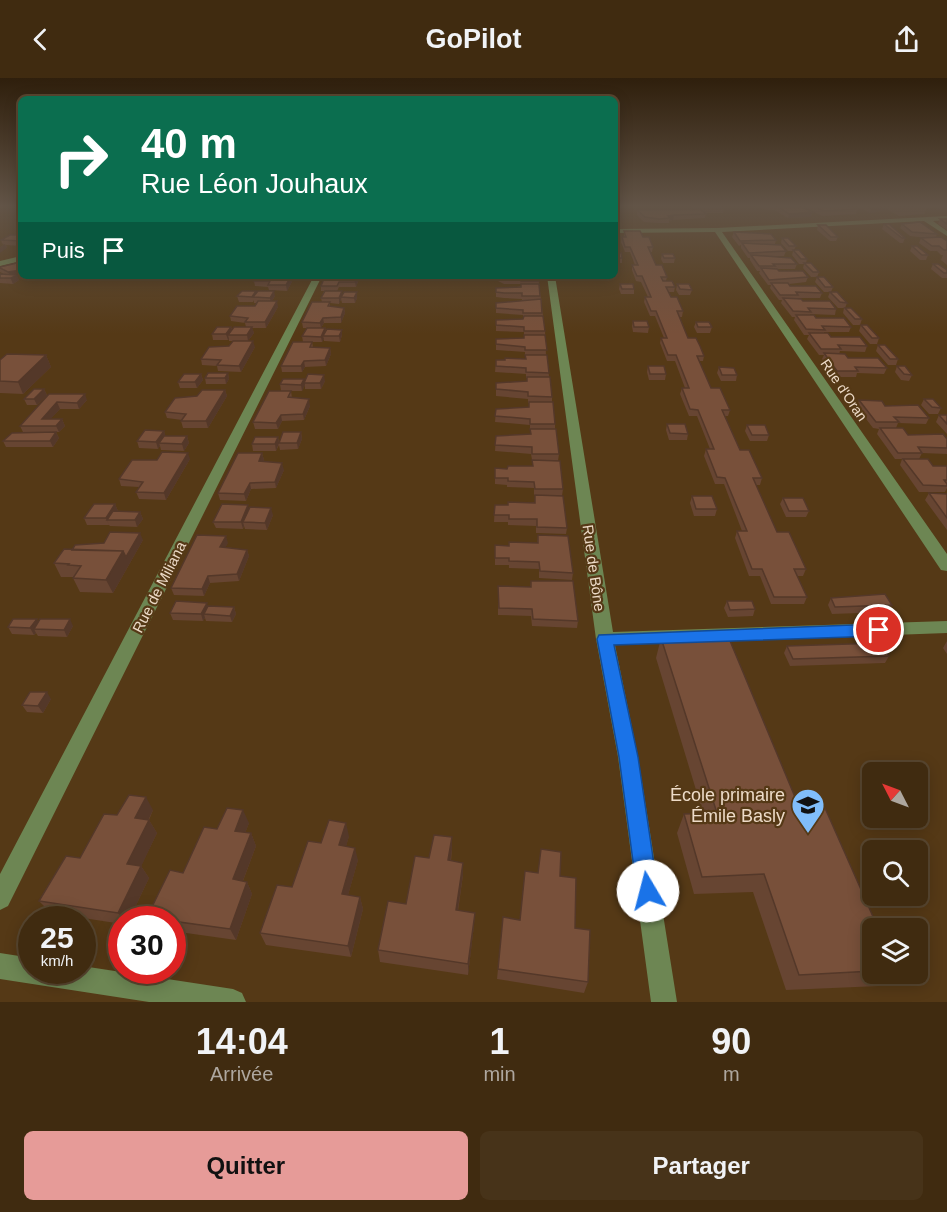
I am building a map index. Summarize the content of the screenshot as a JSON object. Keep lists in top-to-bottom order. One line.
{"streets":{"street":["Rue d'Oran","Rue de Bône","Rue de Miliana"]},"places":{"school or university":["École primaire Émile Basly"]},"north":"top left","page":{"header":"GoPilot","turn":["40 m","Rue Léon Jouhaux"],"then":"Puis","speed":"25 km/h","limit":"30","eta":["14:04","Arrivée","1","min","90","m"],"buttons":["Quitter","Partager"]}}
